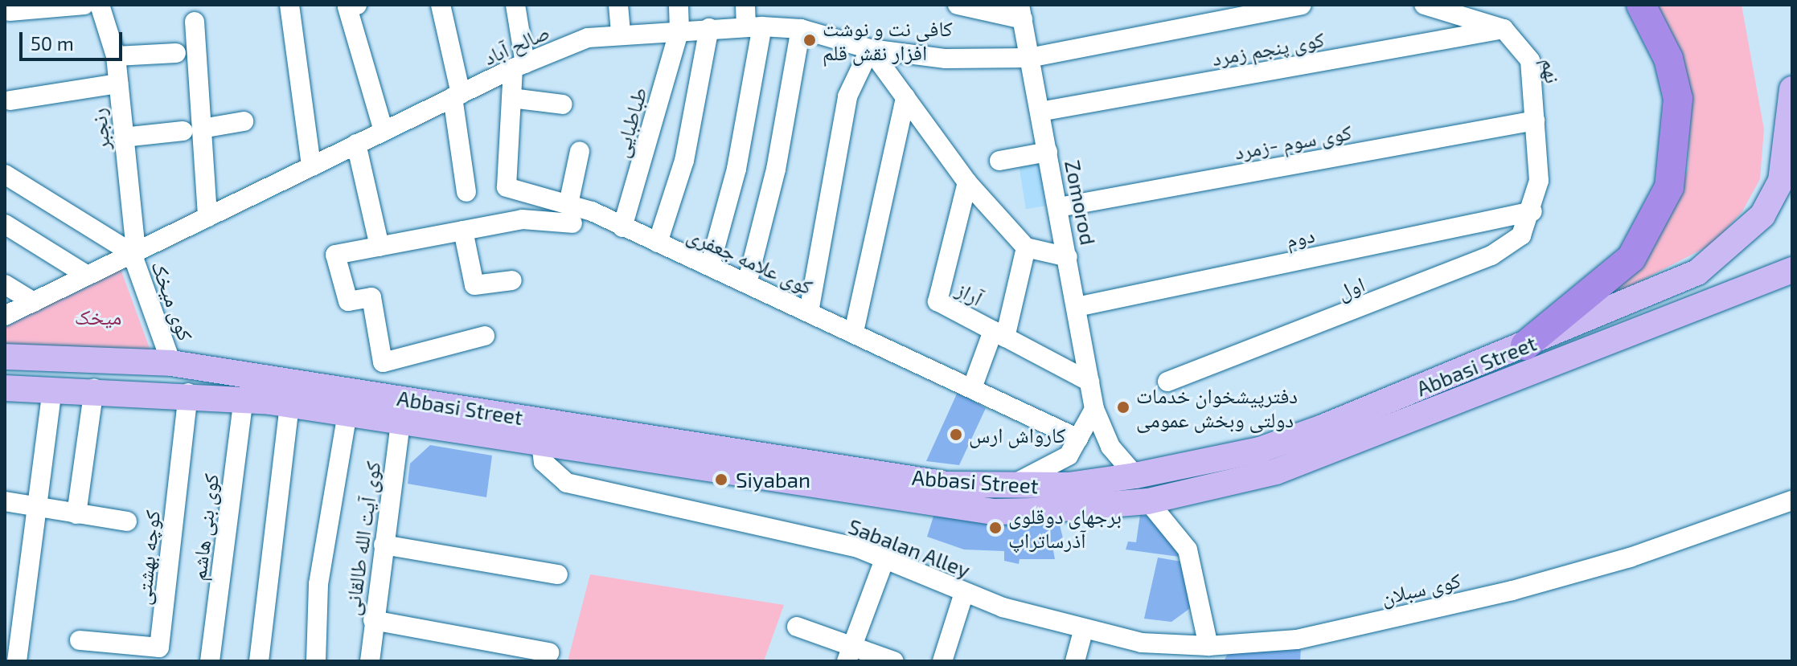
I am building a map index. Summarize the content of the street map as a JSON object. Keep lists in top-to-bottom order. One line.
{"streets":{"main road":["Abbasi Street"],"street":["صالح آباد","کوی پنجم زمرد","نهم","طباطبایی","رنجبر","کوی سوم -زمرد","Zomorod","دوم","کوی علامه جعفری","اول","آراز","کوی میخک","کوی بنی هاشم","کوی آیت الله طالقانی","Sabalan Alley","کوچه بهشتی","کوی سبلان"]},"crossings":[["صالح آباد","طباطبایی"],["صالح آباد","رنجبر"],["صالح آباد","Zomorod"],["صالح آباد","کوی علامه جعفری"],["صالح آباد","کوی میخک"],["کوی پنجم زمرد","نهم"],["کوی پنجم زمرد","Zomorod"],["نهم","کوی سوم -زمرد"],["نهم","دوم"],["نهم","اول"],["طباطبایی","کوی علامه جعفری"],["رنجبر","کوی میخک"],["کوی سوم -زمرد","Zomorod"],["Zomorod","دوم"],["Zomorod","آراز"],["Zomorod","Abbasi Street"],["دوم","اول"],["کوی میخک","Abbasi Street"],["Abbasi Street","کوی بنی هاشم"],["Abbasi Street","کوی آیت الله طالقانی"],["Abbasi Street","Sabalan Alley"],["Abbasi Street","کوچه بهشتی"],["Sabalan Alley","کوی سبلان"]],"parks":["میخک"],"places":["کافی نت و نوشت افزار نقش قلم","دفترپیشخوان خدمات دولتی وبخش عمومی","کارواش ارس","Siyaban","برجهای دوقلوی آذرساتراپ"],"scale_bar":"50 m"}
